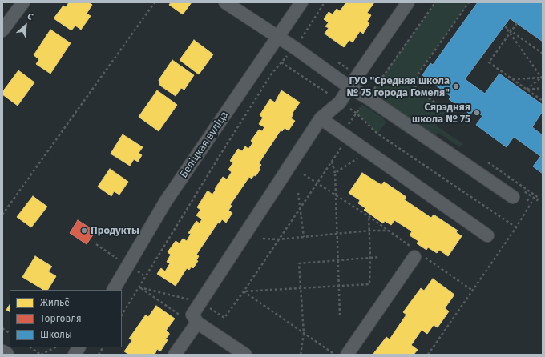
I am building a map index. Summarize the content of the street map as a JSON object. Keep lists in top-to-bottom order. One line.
{"streets":{"street":["Беліцкая вуліца"]},"places":["ГУО \"Средняя школа № 75 города Гомеля\"","Сярэдняя школа № 75","Продукты"],"legend":["Жильё","Торговля","Школы"],"north":"top right"}
